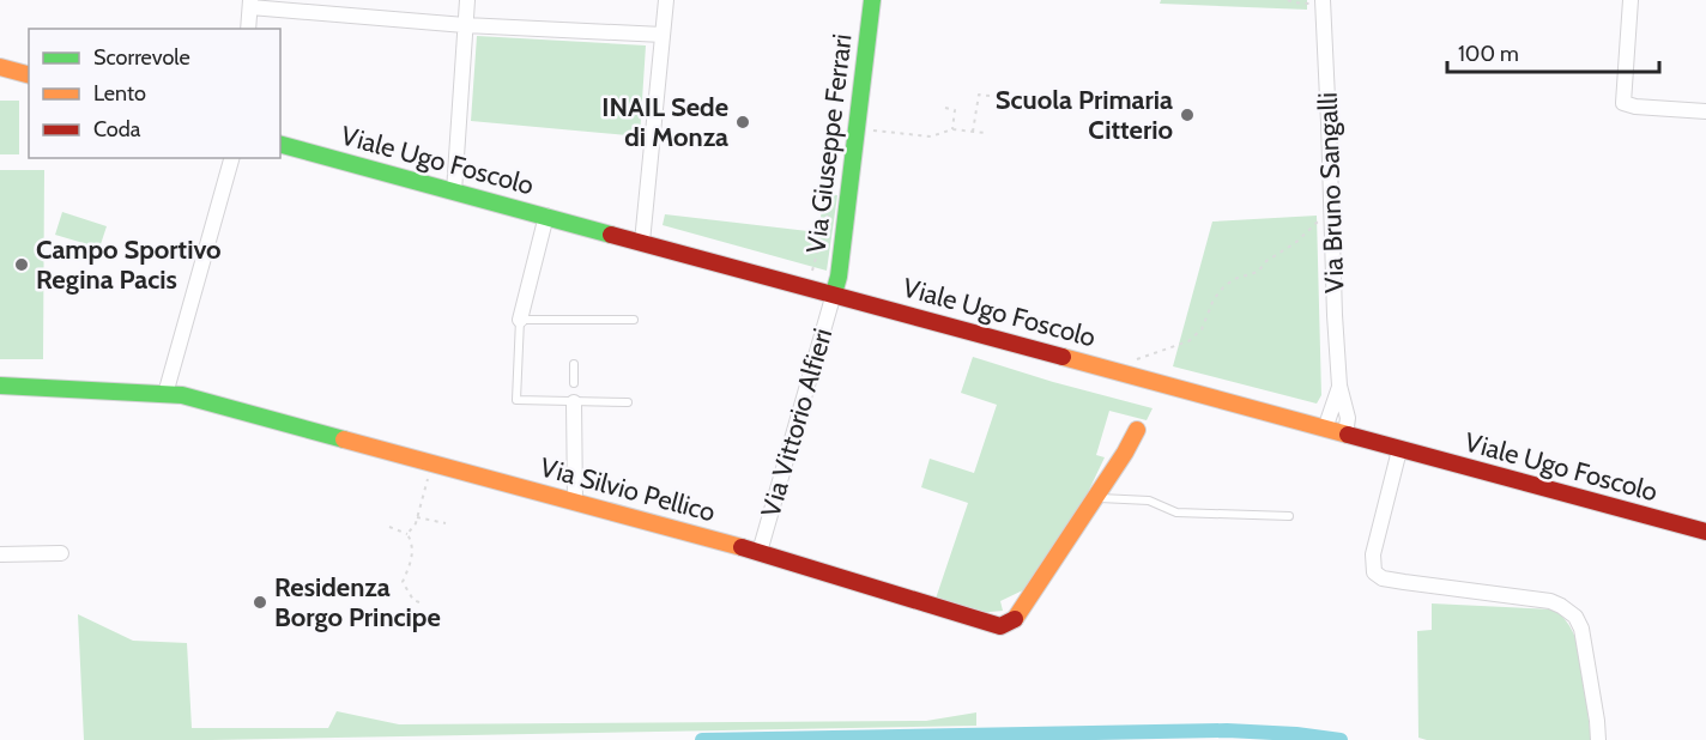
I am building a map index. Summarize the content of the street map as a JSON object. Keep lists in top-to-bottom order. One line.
{"streets":{"street":["Via Giuseppe Ferrari","Viale Ugo Foscolo","Via Bruno Sangalli","Via Vittorio Alfieri","Via Silvio Pellico"]},"crossings":[["Via Giuseppe Ferrari","Viale Ugo Foscolo"],["Via Giuseppe Ferrari","Via Vittorio Alfieri"],["Viale Ugo Foscolo","Via Bruno Sangalli"],["Viale Ugo Foscolo","Via Vittorio Alfieri"],["Via Vittorio Alfieri","Via Silvio Pellico"]],"places":["Scuola Primaria Citterio","INAIL Sede di Monza","Campo Sportivo Regina Pacis","Residenza Borgo Principe"],"legend":["Scorrevole","Lento","Coda"],"scale_bar":"100 m"}
